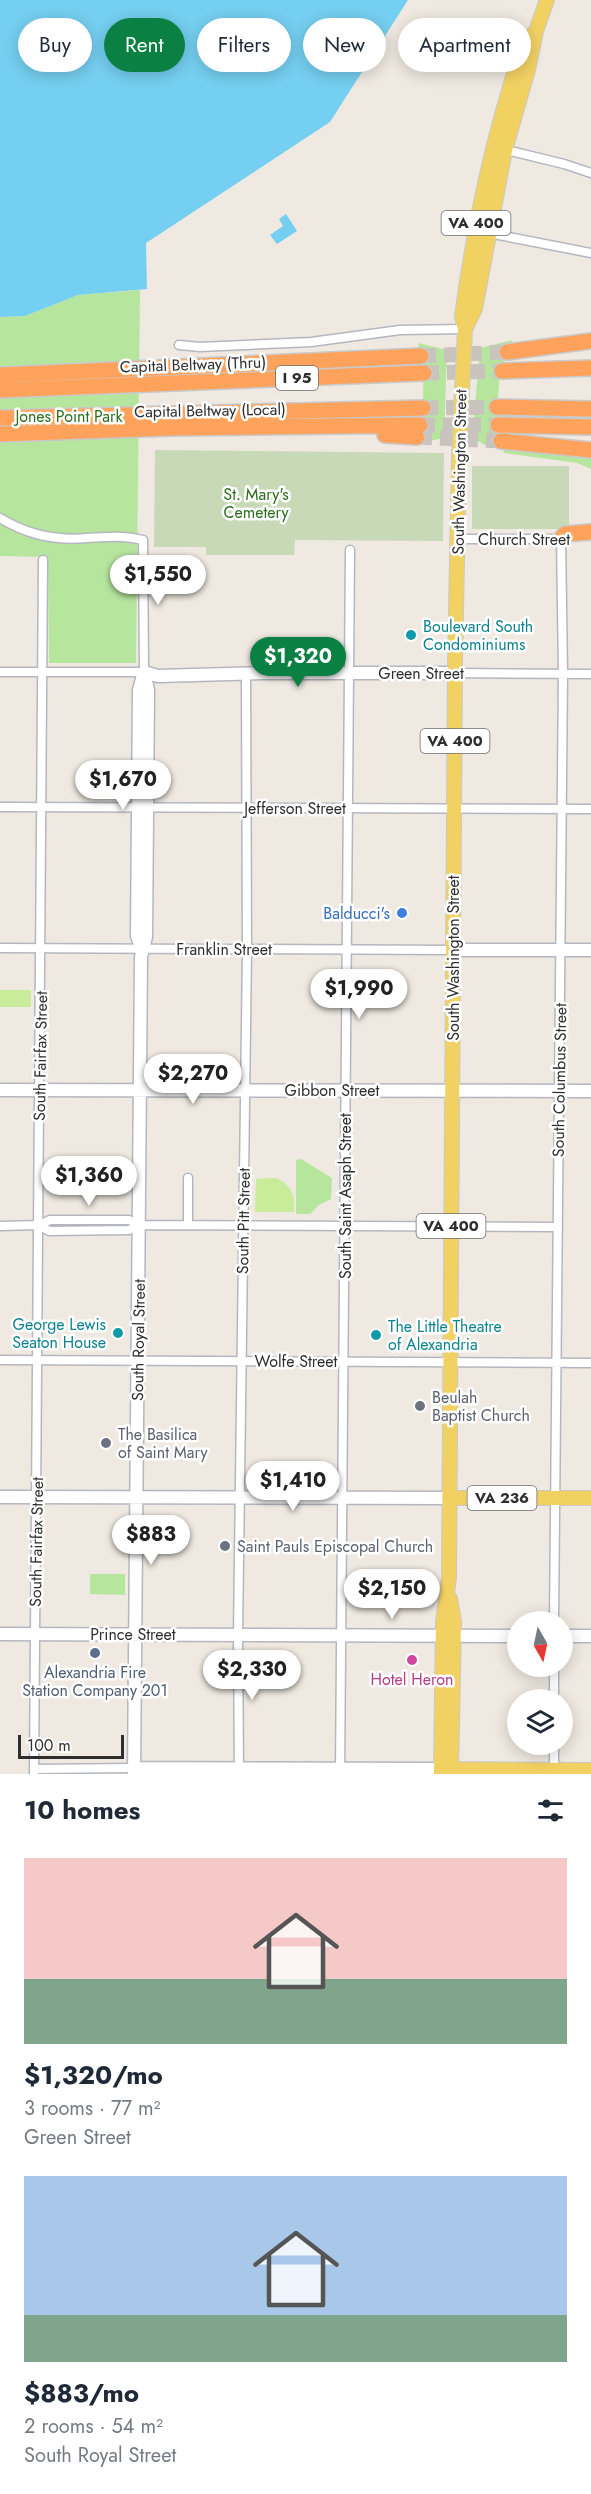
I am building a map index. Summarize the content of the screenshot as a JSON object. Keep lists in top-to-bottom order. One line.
{"streets":{"highway":["Capital Beltway (Thru)","I 95","Capital Beltway (Local)"],"main road":["VA 400","South Washington Street","Green Street","Franklin Street","Gibbon Street","South Royal Street","VA 236","Prince Street"],"street":["Church Street","Jefferson Street","South Fairfax Street","South Columbus Street","South Saint Asaph Street","South Pitt Street","Wolfe Street"]},"crossings":[["Capital Beltway (Thru)","I 95"],["I 95","Capital Beltway (Local)"],["South Washington Street","Church Street"],["South Washington Street","Green Street"],["South Washington Street","Jefferson Street"],["South Washington Street","Franklin Street"],["South Washington Street","Gibbon Street"],["South Washington Street","Wolfe Street"],["South Washington Street","VA 236"],["South Washington Street","Prince Street"],["Church Street","South Columbus Street"],["Green Street","South Fairfax Street"],["Green Street","South Columbus Street"],["Green Street","South Saint Asaph Street"],["Green Street","South Pitt Street"],["Green Street","South Royal Street"],["Jefferson Street","South Fairfax Street"],["Jefferson Street","South Columbus Street"],["Jefferson Street","South Saint Asaph Street"],["Jefferson Street","South Pitt Street"],["Jefferson Street","South Royal Street"],["Franklin Street","South Fairfax Street"],["Franklin Street","South Columbus Street"],["Franklin Street","South Saint Asaph Street"],["Franklin Street","South Pitt Street"],["Franklin Street","South Royal Street"],["South Fairfax Street","Gibbon Street"],["South Fairfax Street","Wolfe Street"],["South Fairfax Street","Prince Street"],["South Columbus Street","Gibbon Street"],["South Columbus Street","Wolfe Street"],["South Columbus Street","VA 236"],["Gibbon Street","South Saint Asaph Street"],["Gibbon Street","South Pitt Street"],["Gibbon Street","South Royal Street"],["South Saint Asaph Street","Wolfe Street"],["South Saint Asaph Street","Prince Street"],["South Pitt Street","Wolfe Street"],["South Pitt Street","Prince Street"],["South Royal Street","Wolfe Street"],["South Royal Street","Prince Street"]],"parks":["Jones Point Park","St. Mary's Cemetery"],"places":["Boulevard South Condominiums","Balducci's","George Lewis Seaton House","The Little Theatre of Alexandria","Beulah Baptist Church","The Basilica of Saint Mary","Saint Pauls Episcopal Church","Alexandria Fire Station Company 201","Hotel Heron"],"scale_bar":"100 m","north":"bottom","page":{"chip":["Buy","Rent","Filters","New","Apartment"],"price":["$1,550","$1,320","$1,670","$1,990","$2,270","$1,360","$1,410","$883","$2,150","$2,330"],"scale":"100 m","heading":"10 homes","list":[{"name":"$1,320/mo","note":"3 rooms · 77 m² · Green Street"},{"name":"$883/mo","note":"2 rooms · 54 m² · South Royal Street"}]}}
